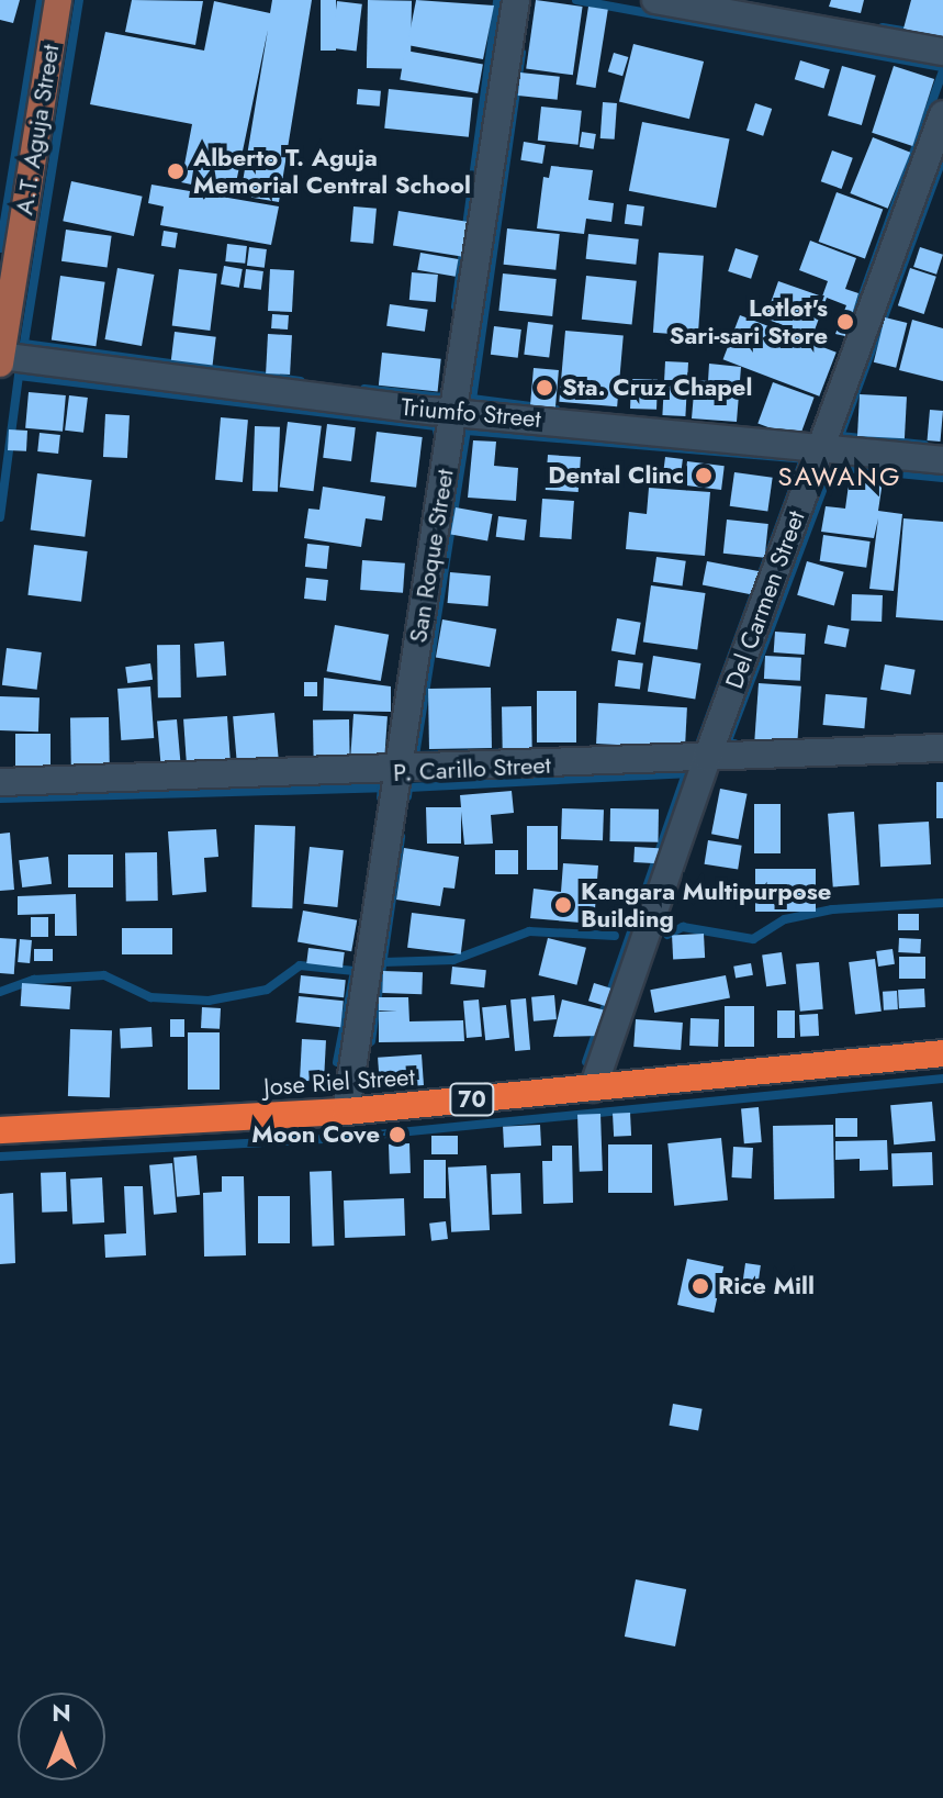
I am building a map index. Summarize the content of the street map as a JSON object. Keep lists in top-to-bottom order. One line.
{"streets":{"highway":["Jose Riel Street","70"],"main road":["A.T. Aguja Street"],"street":["Triumfo Street","San Roque Street","Del Carmen Street","P. Carillo Street"]},"crossings":[["A.T. Aguja Street","Triumfo Street"],["Triumfo Street","San Roque Street"],["Triumfo Street","Del Carmen Street"],["San Roque Street","P. Carillo Street"],["San Roque Street","Jose Riel Street"],["Del Carmen Street","P. Carillo Street"],["Del Carmen Street","Jose Riel Street"]],"districts":["SAWANG"],"places":["Alberto T. Aguja Memorial Central School","Lotlot's Sari-sari Store","Sta. Cruz Chapel","Dental Clinc","Kangara Multipurpose Building","Moon Cove","Rice Mill"],"north":"top"}
